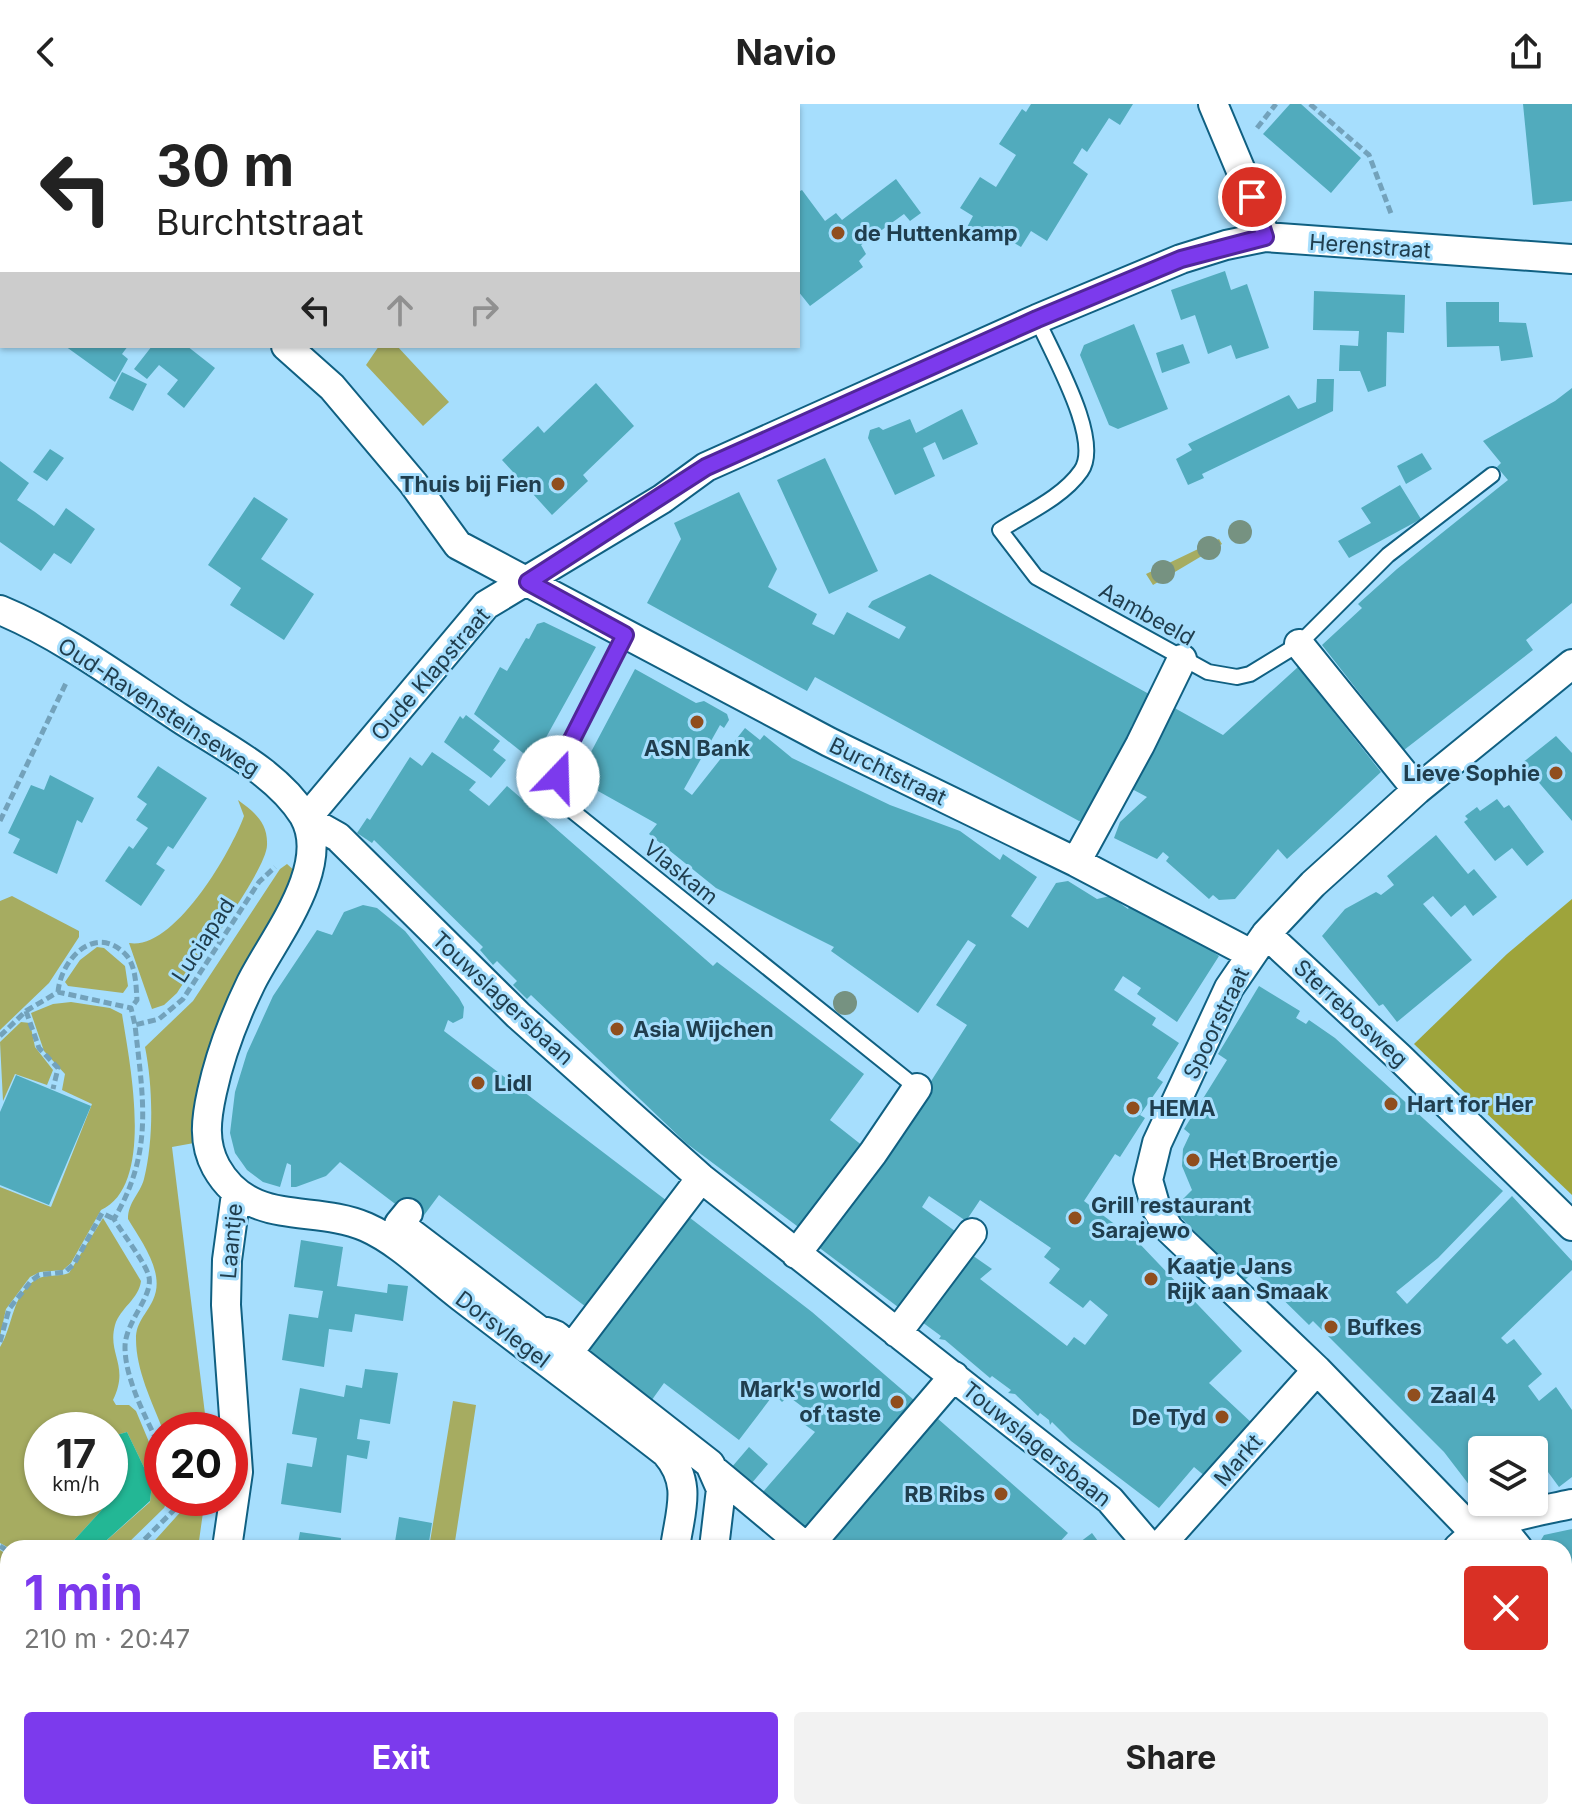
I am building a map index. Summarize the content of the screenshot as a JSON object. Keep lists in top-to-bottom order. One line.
{"streets":{"street":["Herenstraat","Oude Klapstraat","Oud-Ravensteinseweg","Burchtstraat","Touwslagersbaan","Sterrebosweg","Spoorstraat","Laantje","Dorsvlegel","Markt"],"lane":["Aambeeld","Vlaskam"],"path":["Luciapad"]},"crossings":[["Herenstraat","Aambeeld"],["Herenstraat","Oude Klapstraat"],["Herenstraat","Burchtstraat"],["Oude Klapstraat","Oud-Ravensteinseweg"],["Oude Klapstraat","Burchtstraat"],["Oude Klapstraat","Touwslagersbaan"],["Oude Klapstraat","Laantje"],["Oud-Ravensteinseweg","Touwslagersbaan"],["Oud-Ravensteinseweg","Laantje"],["Burchtstraat","Vlaskam"],["Burchtstraat","Sterrebosweg"],["Burchtstraat","Spoorstraat"],["Luciapad","Laantje"],["Touwslagersbaan","Laantje"],["Sterrebosweg","Spoorstraat"],["Spoorstraat","Markt"],["Laantje","Dorsvlegel"]],"places":["de Huttenkamp","Thuis bij Fien","ASN Bank","Lieve Sophie","Asia Wijchen","Lidl","Hart for Her","HEMA","Het Broertje","Grill restaurant Sarajewo","Kaatje Jans Rijk aan Smaak","Bufkes","Zaal 4","Mark's world of taste","De Tyd","RB Ribs"],"page":{"header":"Navio","turn":["30 m","Burchtstraat"],"speed":"17 km/h","limit":"20","heading":["1 min","210 m · 20:47"],"buttons":["Exit","Share"]}}
